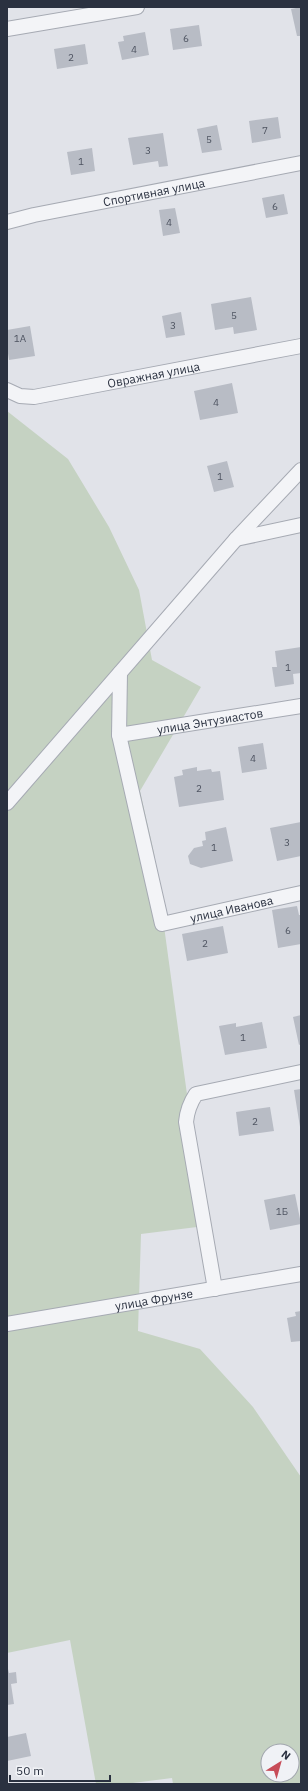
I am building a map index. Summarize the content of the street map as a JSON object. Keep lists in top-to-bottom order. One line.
{"streets":{"street":["Спортивная улица","Овражная улица","улица Энтузиастов","улица Иванова","улица Фрунзе"]},"crossings":[["улица Энтузиастов","улица Иванова"]],"house_numbers":["6","4","2","7","5","3","1","6","4","5","3","1А","4","1","1","4","2","3","1","6","2","1","2","1Б"],"scale_bar":"50 m","north":"top right"}
